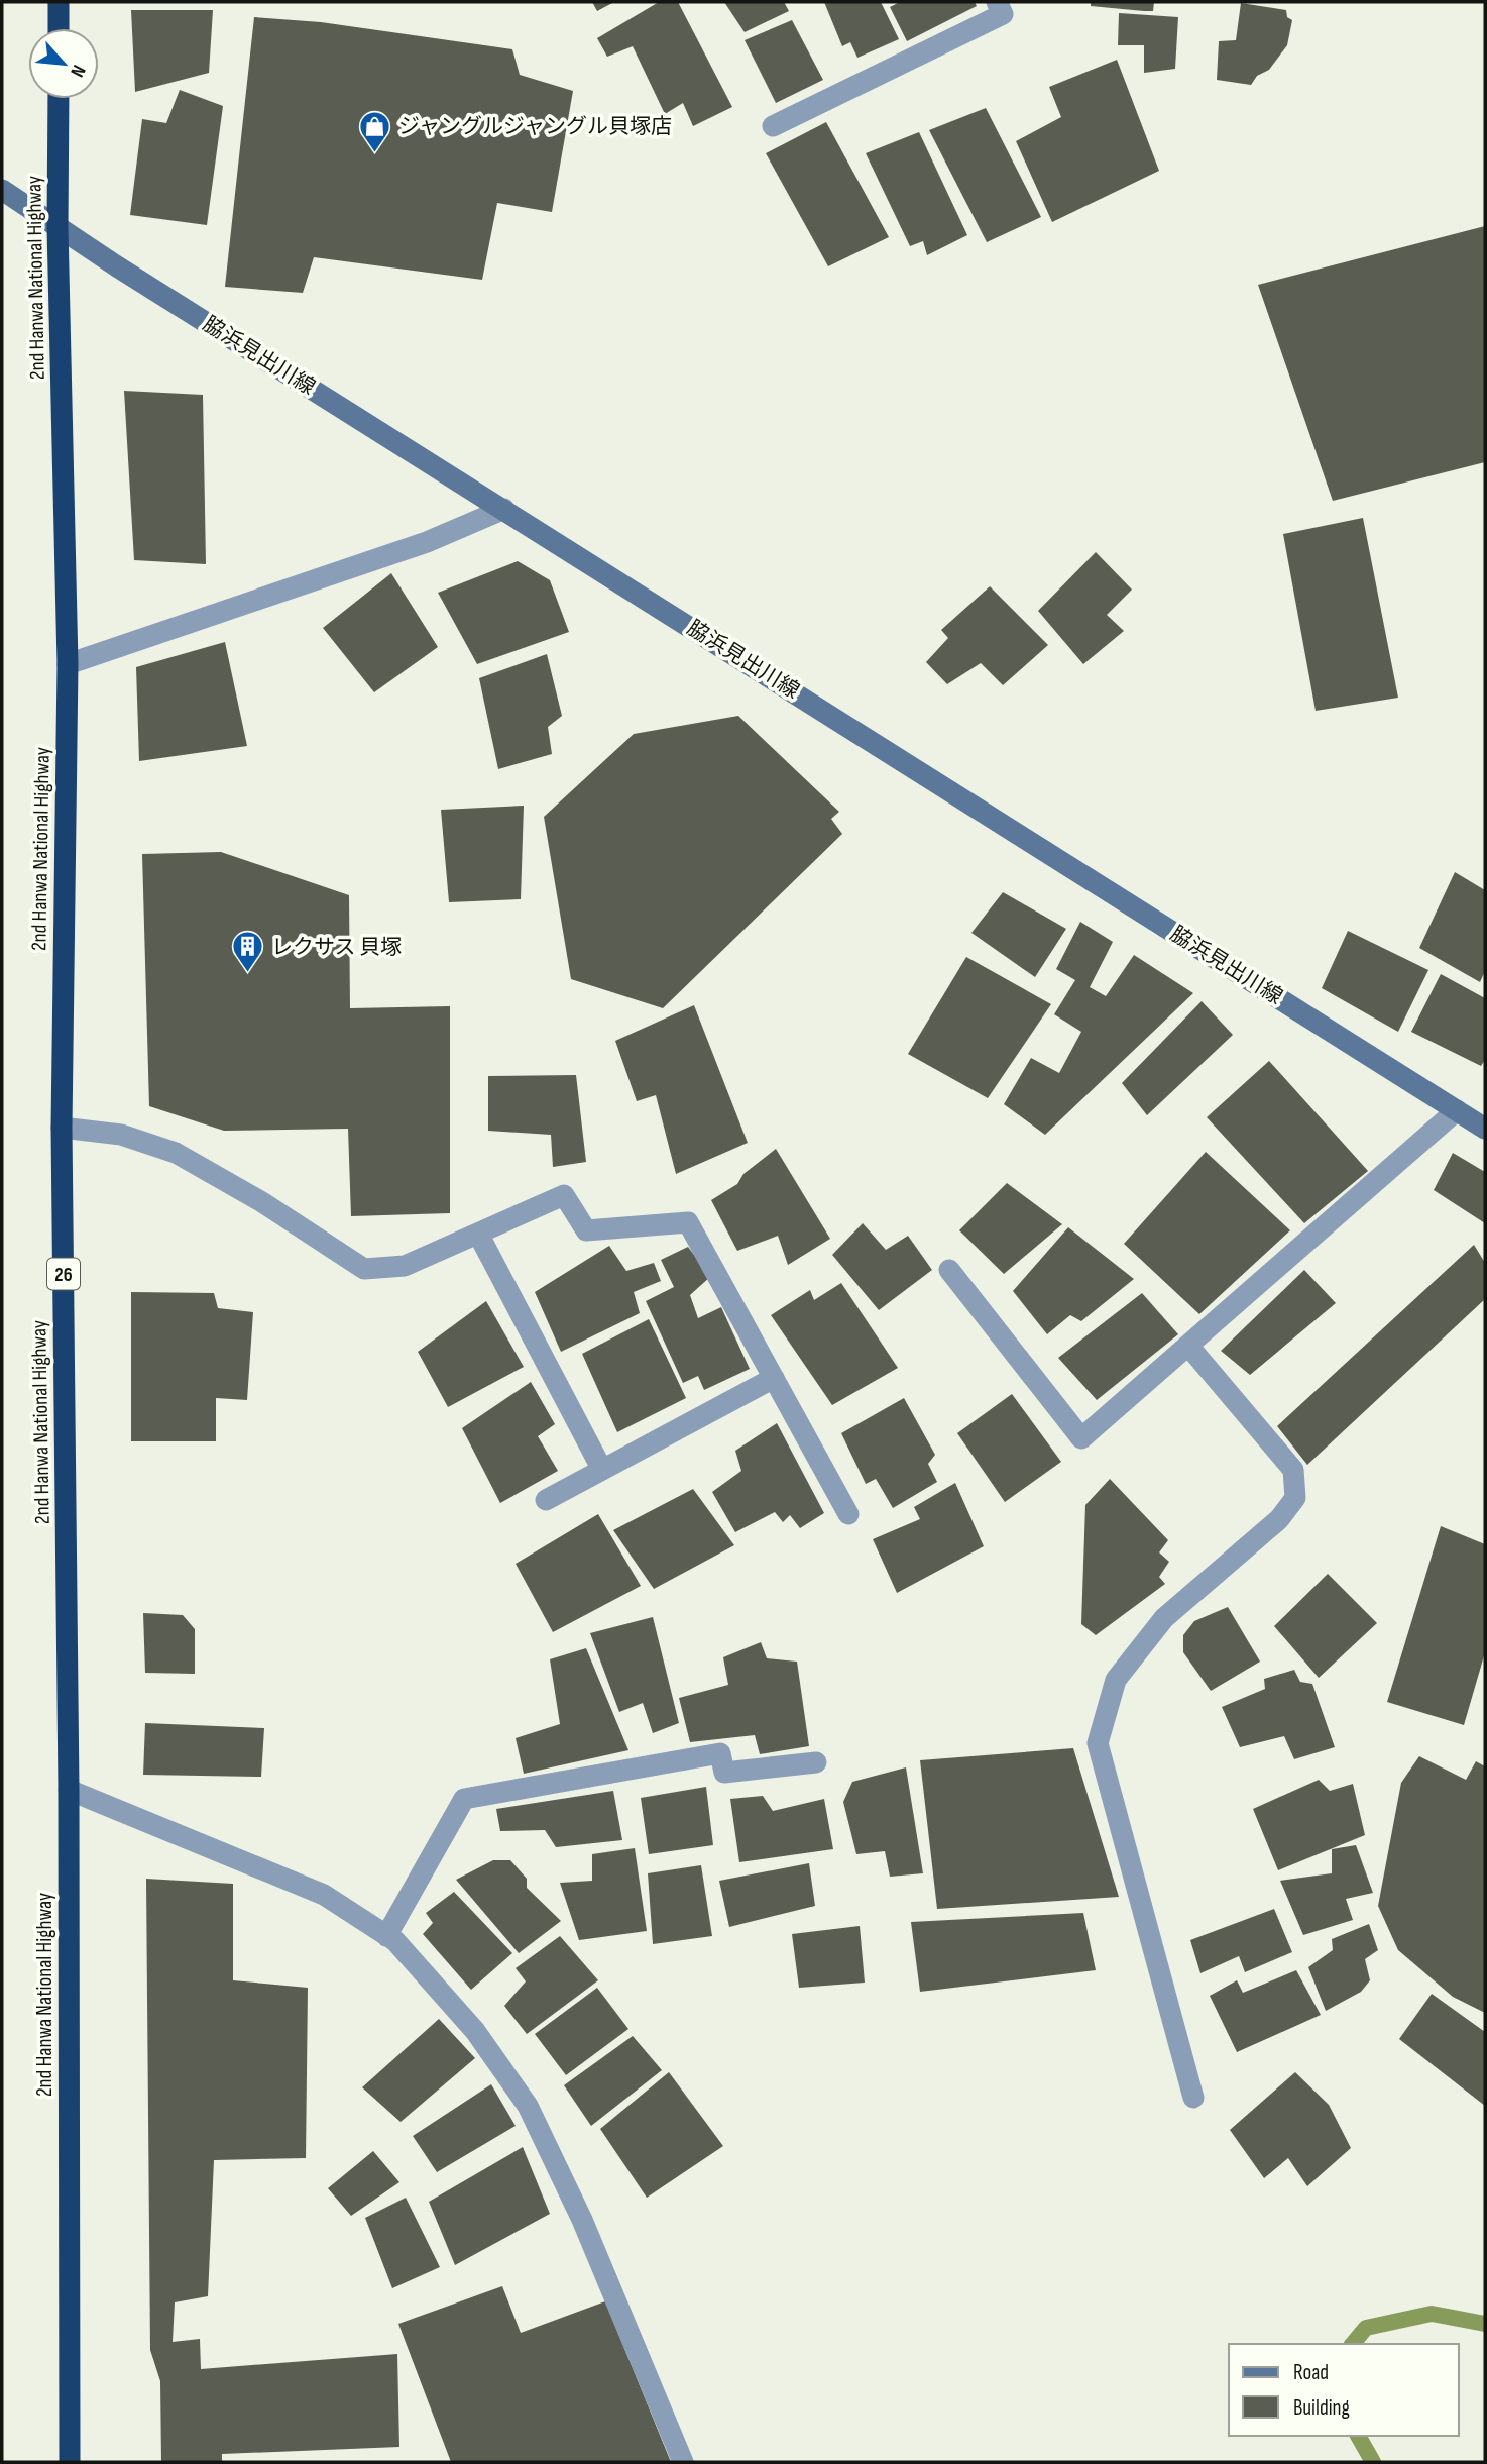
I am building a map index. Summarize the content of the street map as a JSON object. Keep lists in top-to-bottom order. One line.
{"streets":{"highway":["2nd Hanwa National Highway","26"],"street":["脇浜見出川線"]},"crossings":[["2nd Hanwa National Highway","脇浜見出川線"]],"places":{"shop":["ジャングルジャングル貝塚店"],"building":["レクサス 貝塚"]},"legend":["Road","Building"],"north":"bottom right"}
